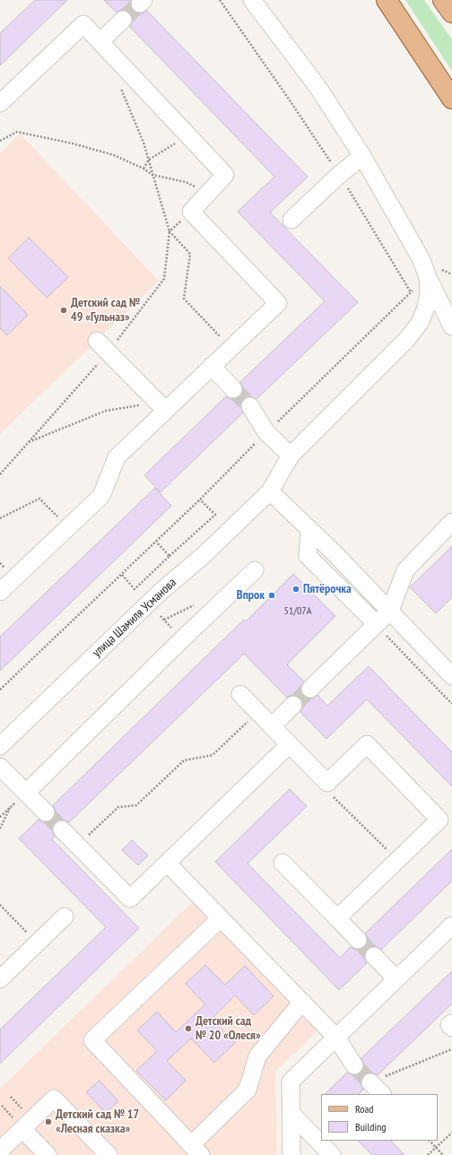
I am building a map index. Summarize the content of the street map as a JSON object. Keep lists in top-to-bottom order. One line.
{"streets":{"street":["улица Шамиля Усманова"]},"places":["Детский сад № 49 «Гульназ»","Пятёрочка","Впрок","Детский сад № 20 «Олеся»","Детский сад № 17 «Лесная сказка»"],"house_numbers":["51/07А"],"legend":["Road","Building"]}
